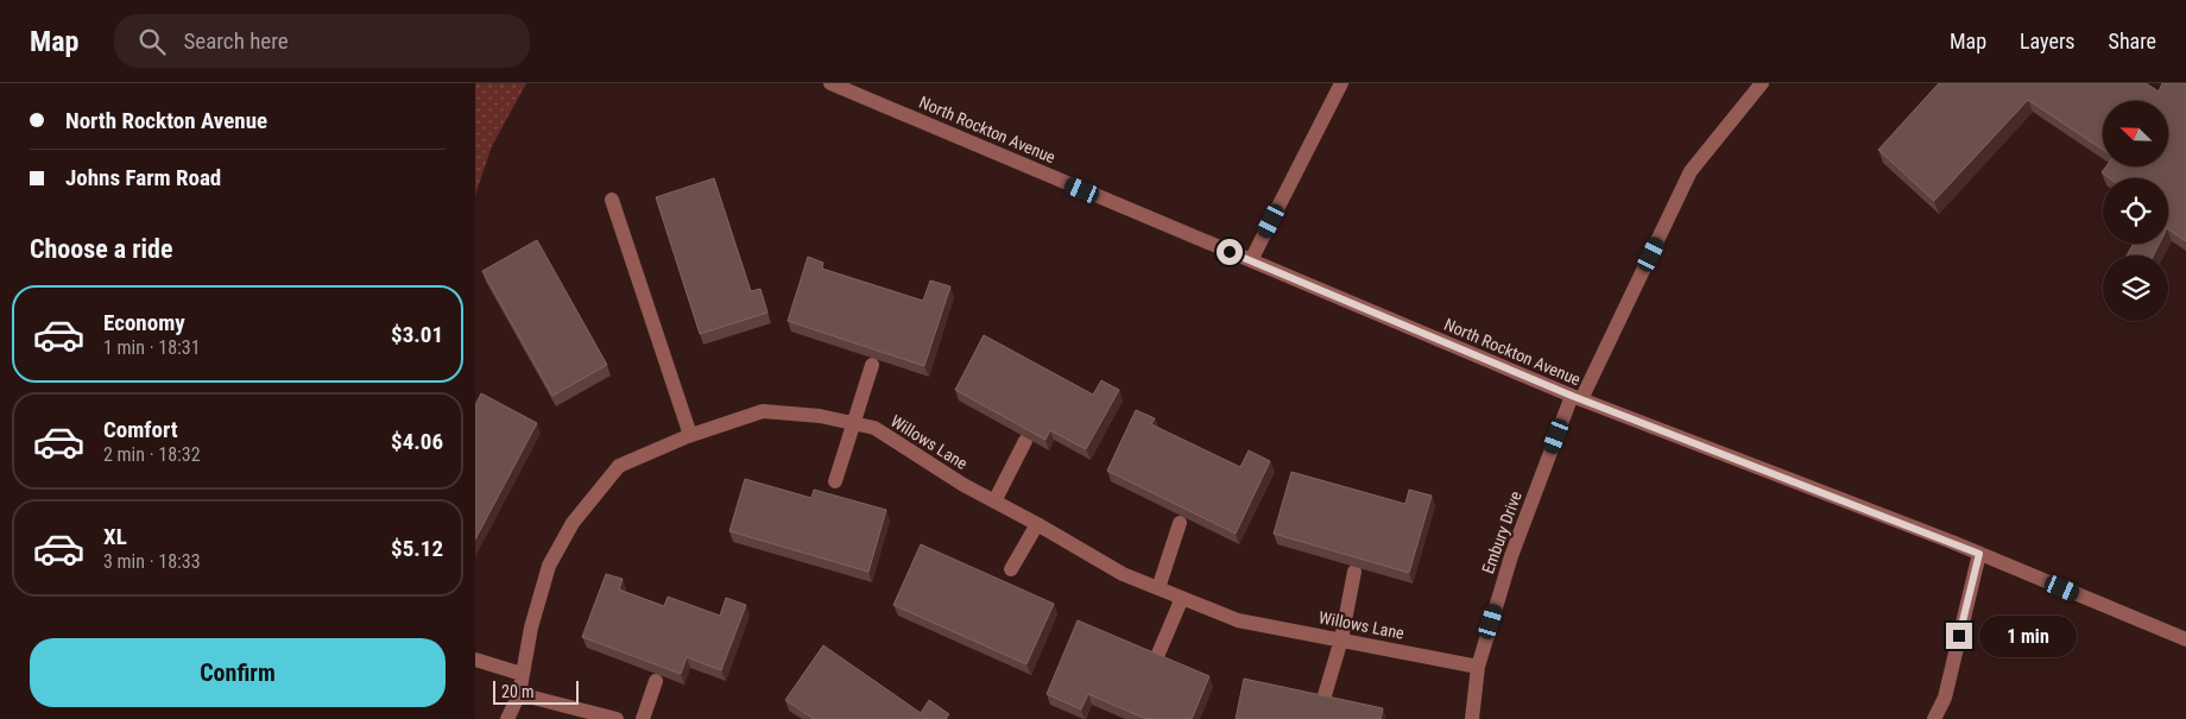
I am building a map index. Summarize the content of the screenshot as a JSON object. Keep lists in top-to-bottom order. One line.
{"streets":{"street":["North Rockton Avenue","Willows Lane","Embury Drive"]},"crossings":[["North Rockton Avenue","Embury Drive"],["Willows Lane","Embury Drive"]],"scale_bar":"20 m","north":"top left","page":{"header":"Map","search":"Search here","nav":["Map","Layers","Share"],"banner":["North Rockton Avenue","Johns Farm Road"],"heading":"Choose a ride","list":[{"name":"Economy","note":"1 min · 18:31","value":"$3.01"},{"name":"Comfort","note":"2 min · 18:32","value":"$4.06"},{"name":"XL","note":"3 min · 18:33","value":"$5.12"}],"bubble":"1 min","buttons":"Confirm","scale":"20 m"}}
